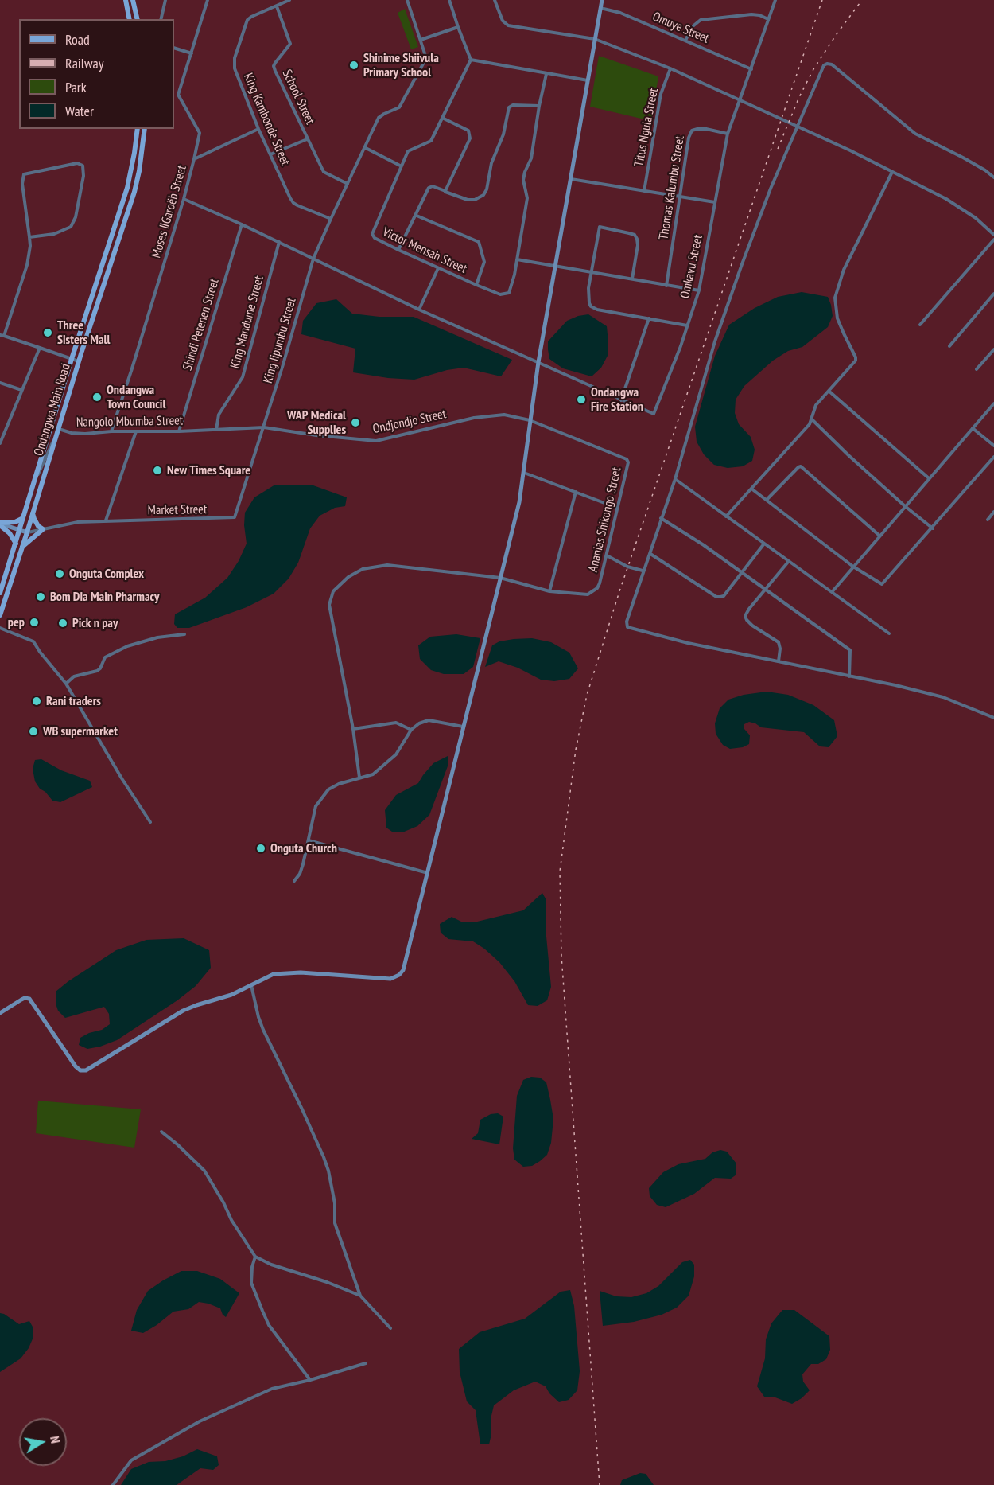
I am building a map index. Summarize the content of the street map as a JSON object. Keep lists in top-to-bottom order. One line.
{"streets":{"main road":["Ondangwa Main Road"],"street":["Omuye Street","School Street","King Kambonde Street","Titus Ngula Street","Thomas Kalumbu Street","Moses ǁGaroëb Street","Victor Mensah Street","Omkavu Street","King Mandume Street","Shindi Petenen Street","King Iipumbu Street","Nangolo Mbumba Street","Ondjondjo Street","Market Street","Ananias Shikongo Street"]},"crossings":[["Omuye Street","Omkavu Street"],["School Street","King Kambonde Street"],["School Street","King Iipumbu Street"],["King Kambonde Street","King Iipumbu Street"],["Thomas Kalumbu Street","Omkavu Street"],["Moses ǁGaroëb Street","Omkavu Street"],["Moses ǁGaroëb Street","Nangolo Mbumba Street"],["Omkavu Street","King Mandume Street"],["Omkavu Street","Shindi Petenen Street"],["Omkavu Street","King Iipumbu Street"],["King Mandume Street","Nangolo Mbumba Street"],["Shindi Petenen Street","Nangolo Mbumba Street"],["King Iipumbu Street","Nangolo Mbumba Street"],["King Iipumbu Street","Ondjondjo Street"],["King Iipumbu Street","Market Street"],["Ondangwa Main Road","Nangolo Mbumba Street"],["Ondangwa Main Road","Market Street"],["Nangolo Mbumba Street","Ondjondjo Street"],["Nangolo Mbumba Street","Market Street"],["Ondjondjo Street","Market Street"],["Ondjondjo Street","Ananias Shikongo Street"]],"places":["Shinime Shiivula Primary School","Three Sisters Mall","Ondangwa Town Council","Ondangwa Fire Station","WAP Medical Supplies","New Times Square","Onguta Complex","Bom Dia Main Pharmacy","pep","Pick n pay","Rani traders","WB supermarket","Onguta Church"],"legend":["Road","Railway","Park","Water"],"north":"right"}
